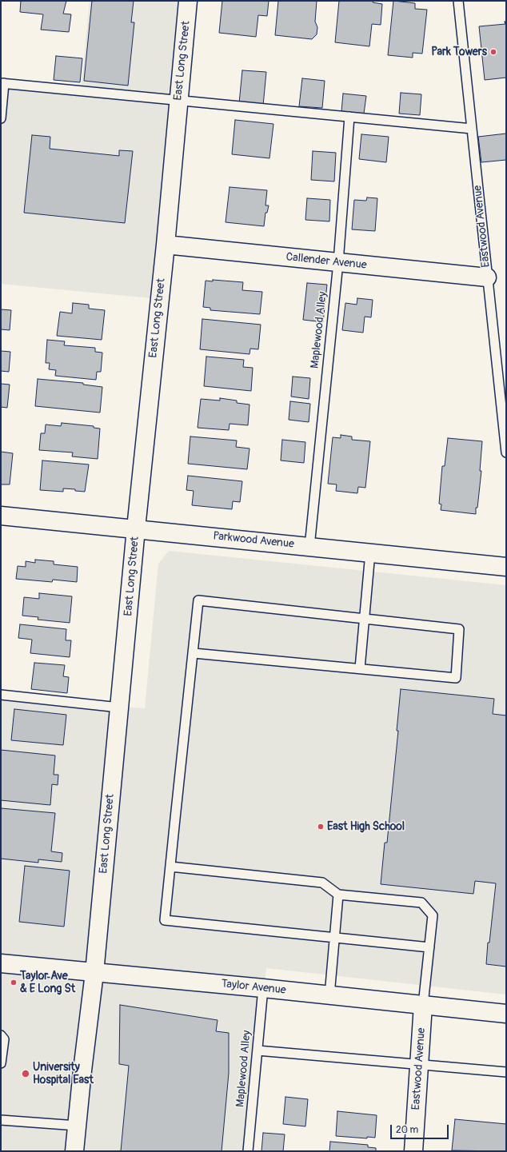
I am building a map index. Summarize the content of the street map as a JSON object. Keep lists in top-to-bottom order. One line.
{"streets":{"street":["East Long Street","Eastwood Avenue","Callender Avenue","Parkwood Avenue","Taylor Avenue"],"lane":["Maplewood Alley"]},"crossings":[["East Long Street","Callender Avenue"],["East Long Street","Parkwood Avenue"],["East Long Street","Taylor Avenue"],["Eastwood Avenue","Callender Avenue"],["Eastwood Avenue","Taylor Avenue"],["Callender Avenue","Maplewood Alley"],["Maplewood Alley","Parkwood Avenue"],["Maplewood Alley","Taylor Avenue"]],"places":["Park Towers","East High School","Taylor Ave & E Long St","University Hospital East"],"scale_bar":"20 m"}
